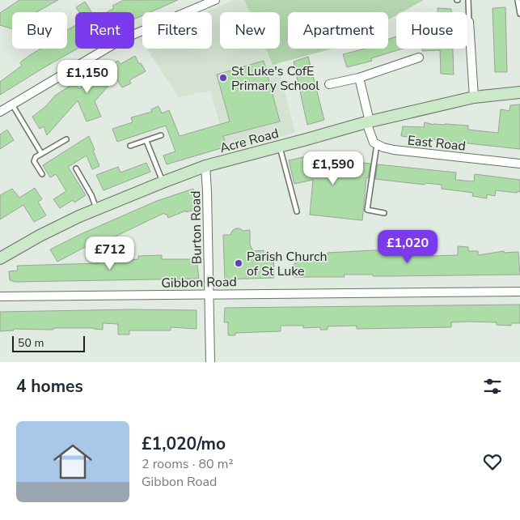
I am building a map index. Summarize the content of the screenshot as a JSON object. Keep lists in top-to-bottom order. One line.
{"streets":{"street":["Acre Road","East Road","Burton Road","Gibbon Road"]},"crossings":[["Acre Road","Burton Road"],["Burton Road","Gibbon Road"]],"places":["St Luke's CofE Primary School","Parish Church of St Luke"],"scale_bar":"50 m","page":{"chip":["Buy","Rent","Filters","New","Apartment","House"],"price":["£1,150","£1,590","£1,020","£712"],"scale":"50 m","heading":"4 homes","list":[{"name":"£1,020/mo","note":"2 rooms · 80 m² · Gibbon Road"}]}}
